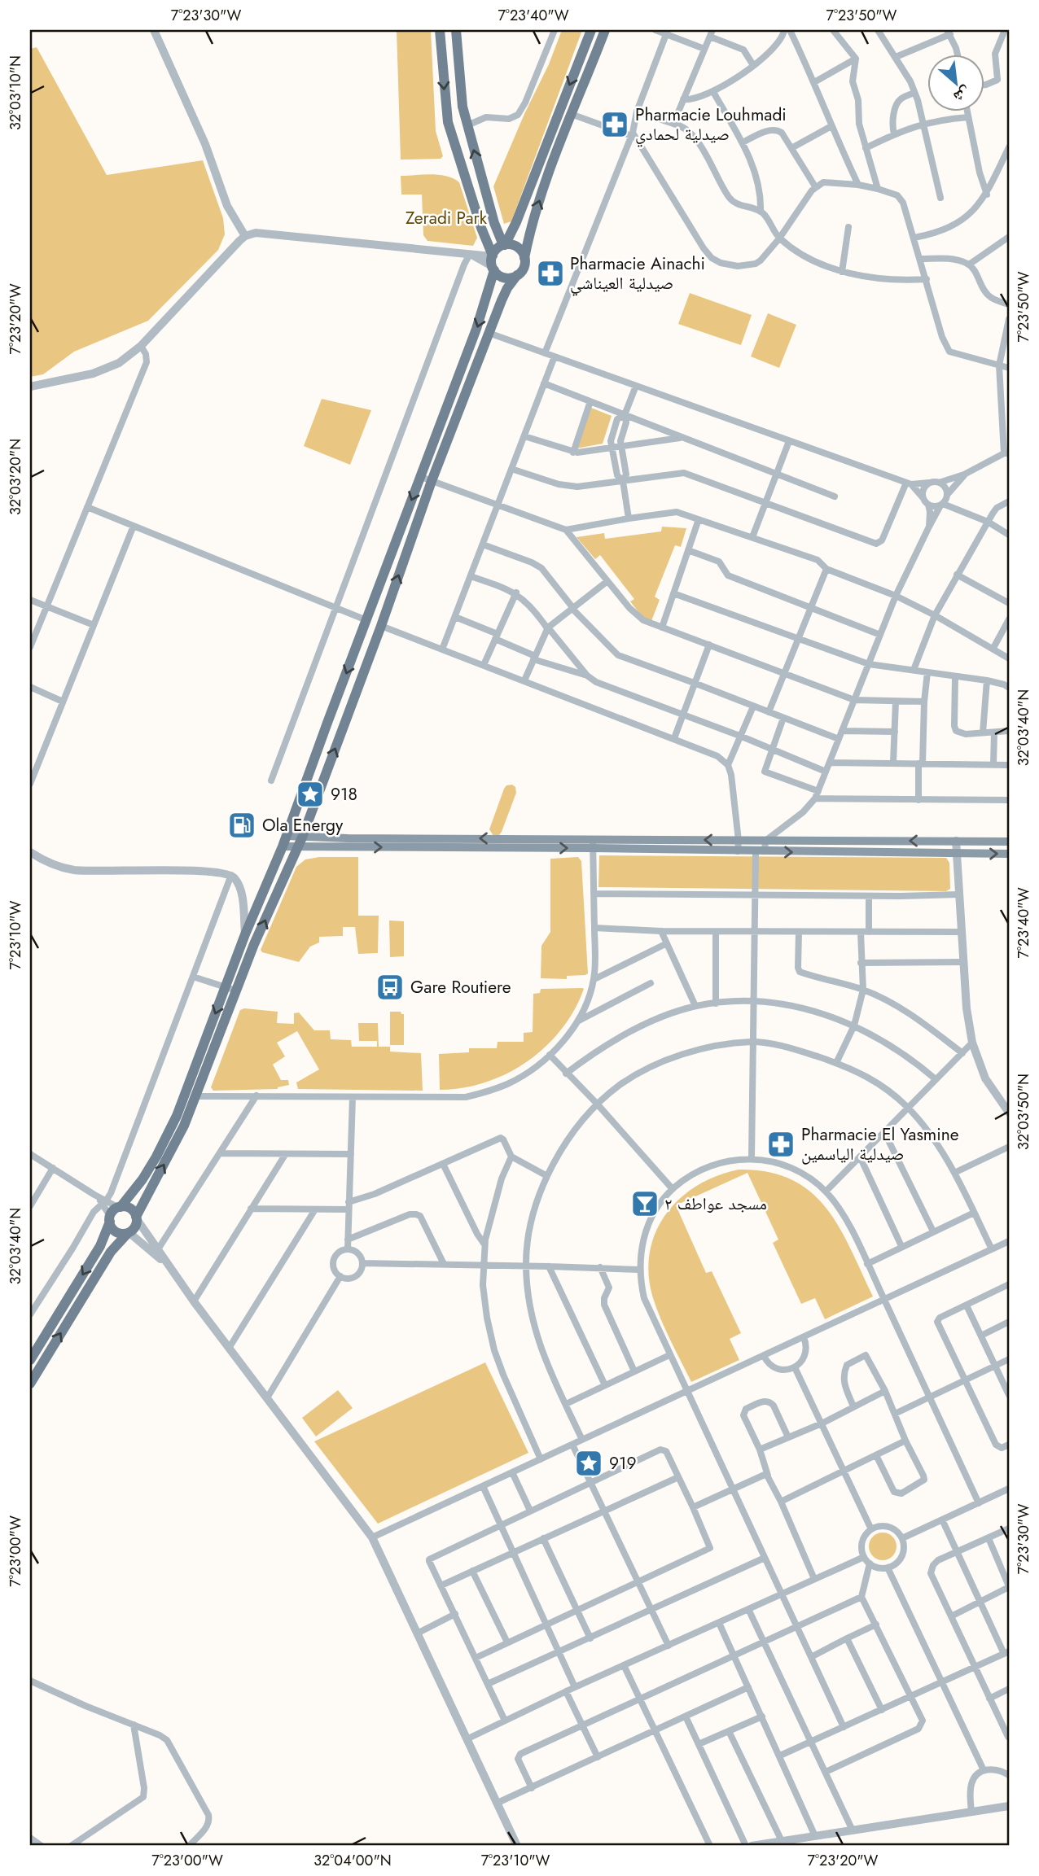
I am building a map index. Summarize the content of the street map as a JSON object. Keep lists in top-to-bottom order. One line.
{"parks":["Zeradi Park"],"places":{"pharmacy":["Pharmacie Louhmadi صيدلية لحمادي","Pharmacie Ainachi صيدلية العيناشي","Pharmacie El Yasmine صيدلية الياسمين"],"place":["918","919"],"fuel station":["Ola Energy"],"bus stop":["Gare Routiere"],"bar":["مسجد عواطف ٢"]},"north":"bottom right","coordinates":["7°23'30\"W","7°23'40\"W","7°23'50\"W","32°03'10\"N","7°23'20\"W","32°03'20\"N","32°03'40\"N","7°23'10\"W","32°03'50\"N","7°23'00\"W","32°04'00\"N"]}
